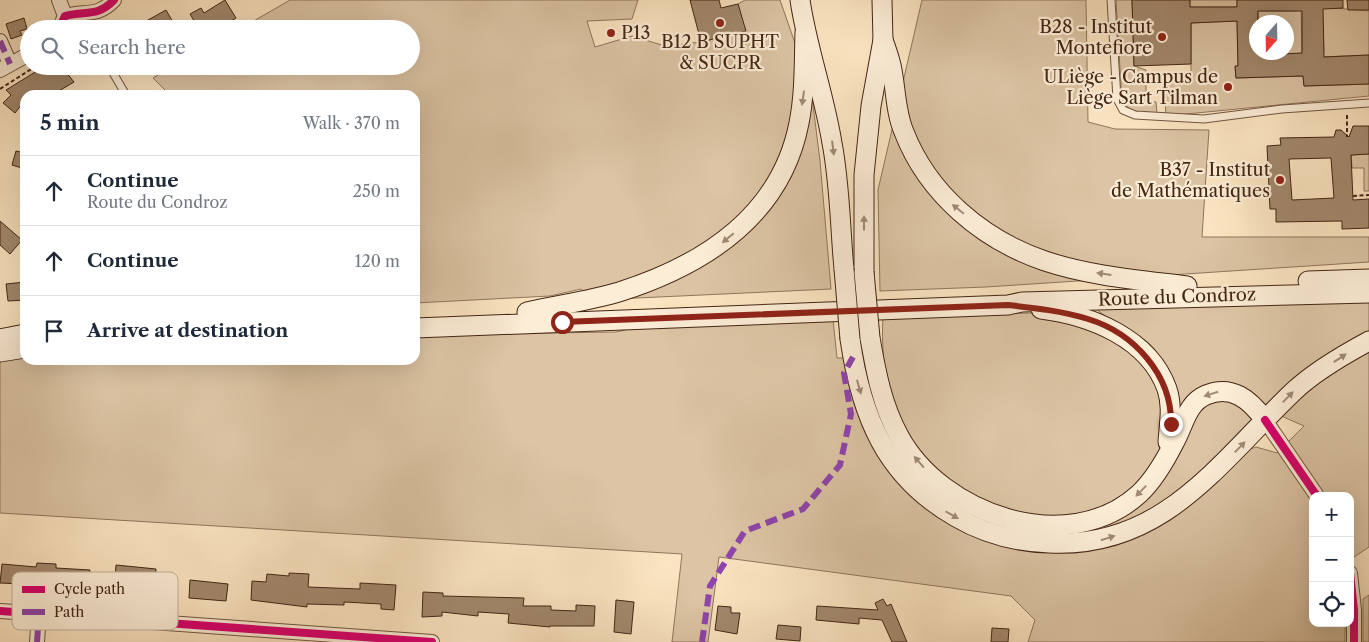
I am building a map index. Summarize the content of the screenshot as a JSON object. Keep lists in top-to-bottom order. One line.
{"streets":{"main road":["Route du Condroz"]},"places":["B12 B SUPHT & SUCPR","P13","B28 - Institut Montefiore","ULiège - Campus de Liège Sart Tilman","B37 - Institut de Mathématiques"],"legend":["Cycle path","Path"],"north":"bottom","page":{"search":"Search here","heading":["5 min","Walk · 370 m"],"list":[["Continue","Route du Condroz","250 m"],["Continue","120 m"],"Arrive at destination"],"map_buttons":["+","−"]}}
